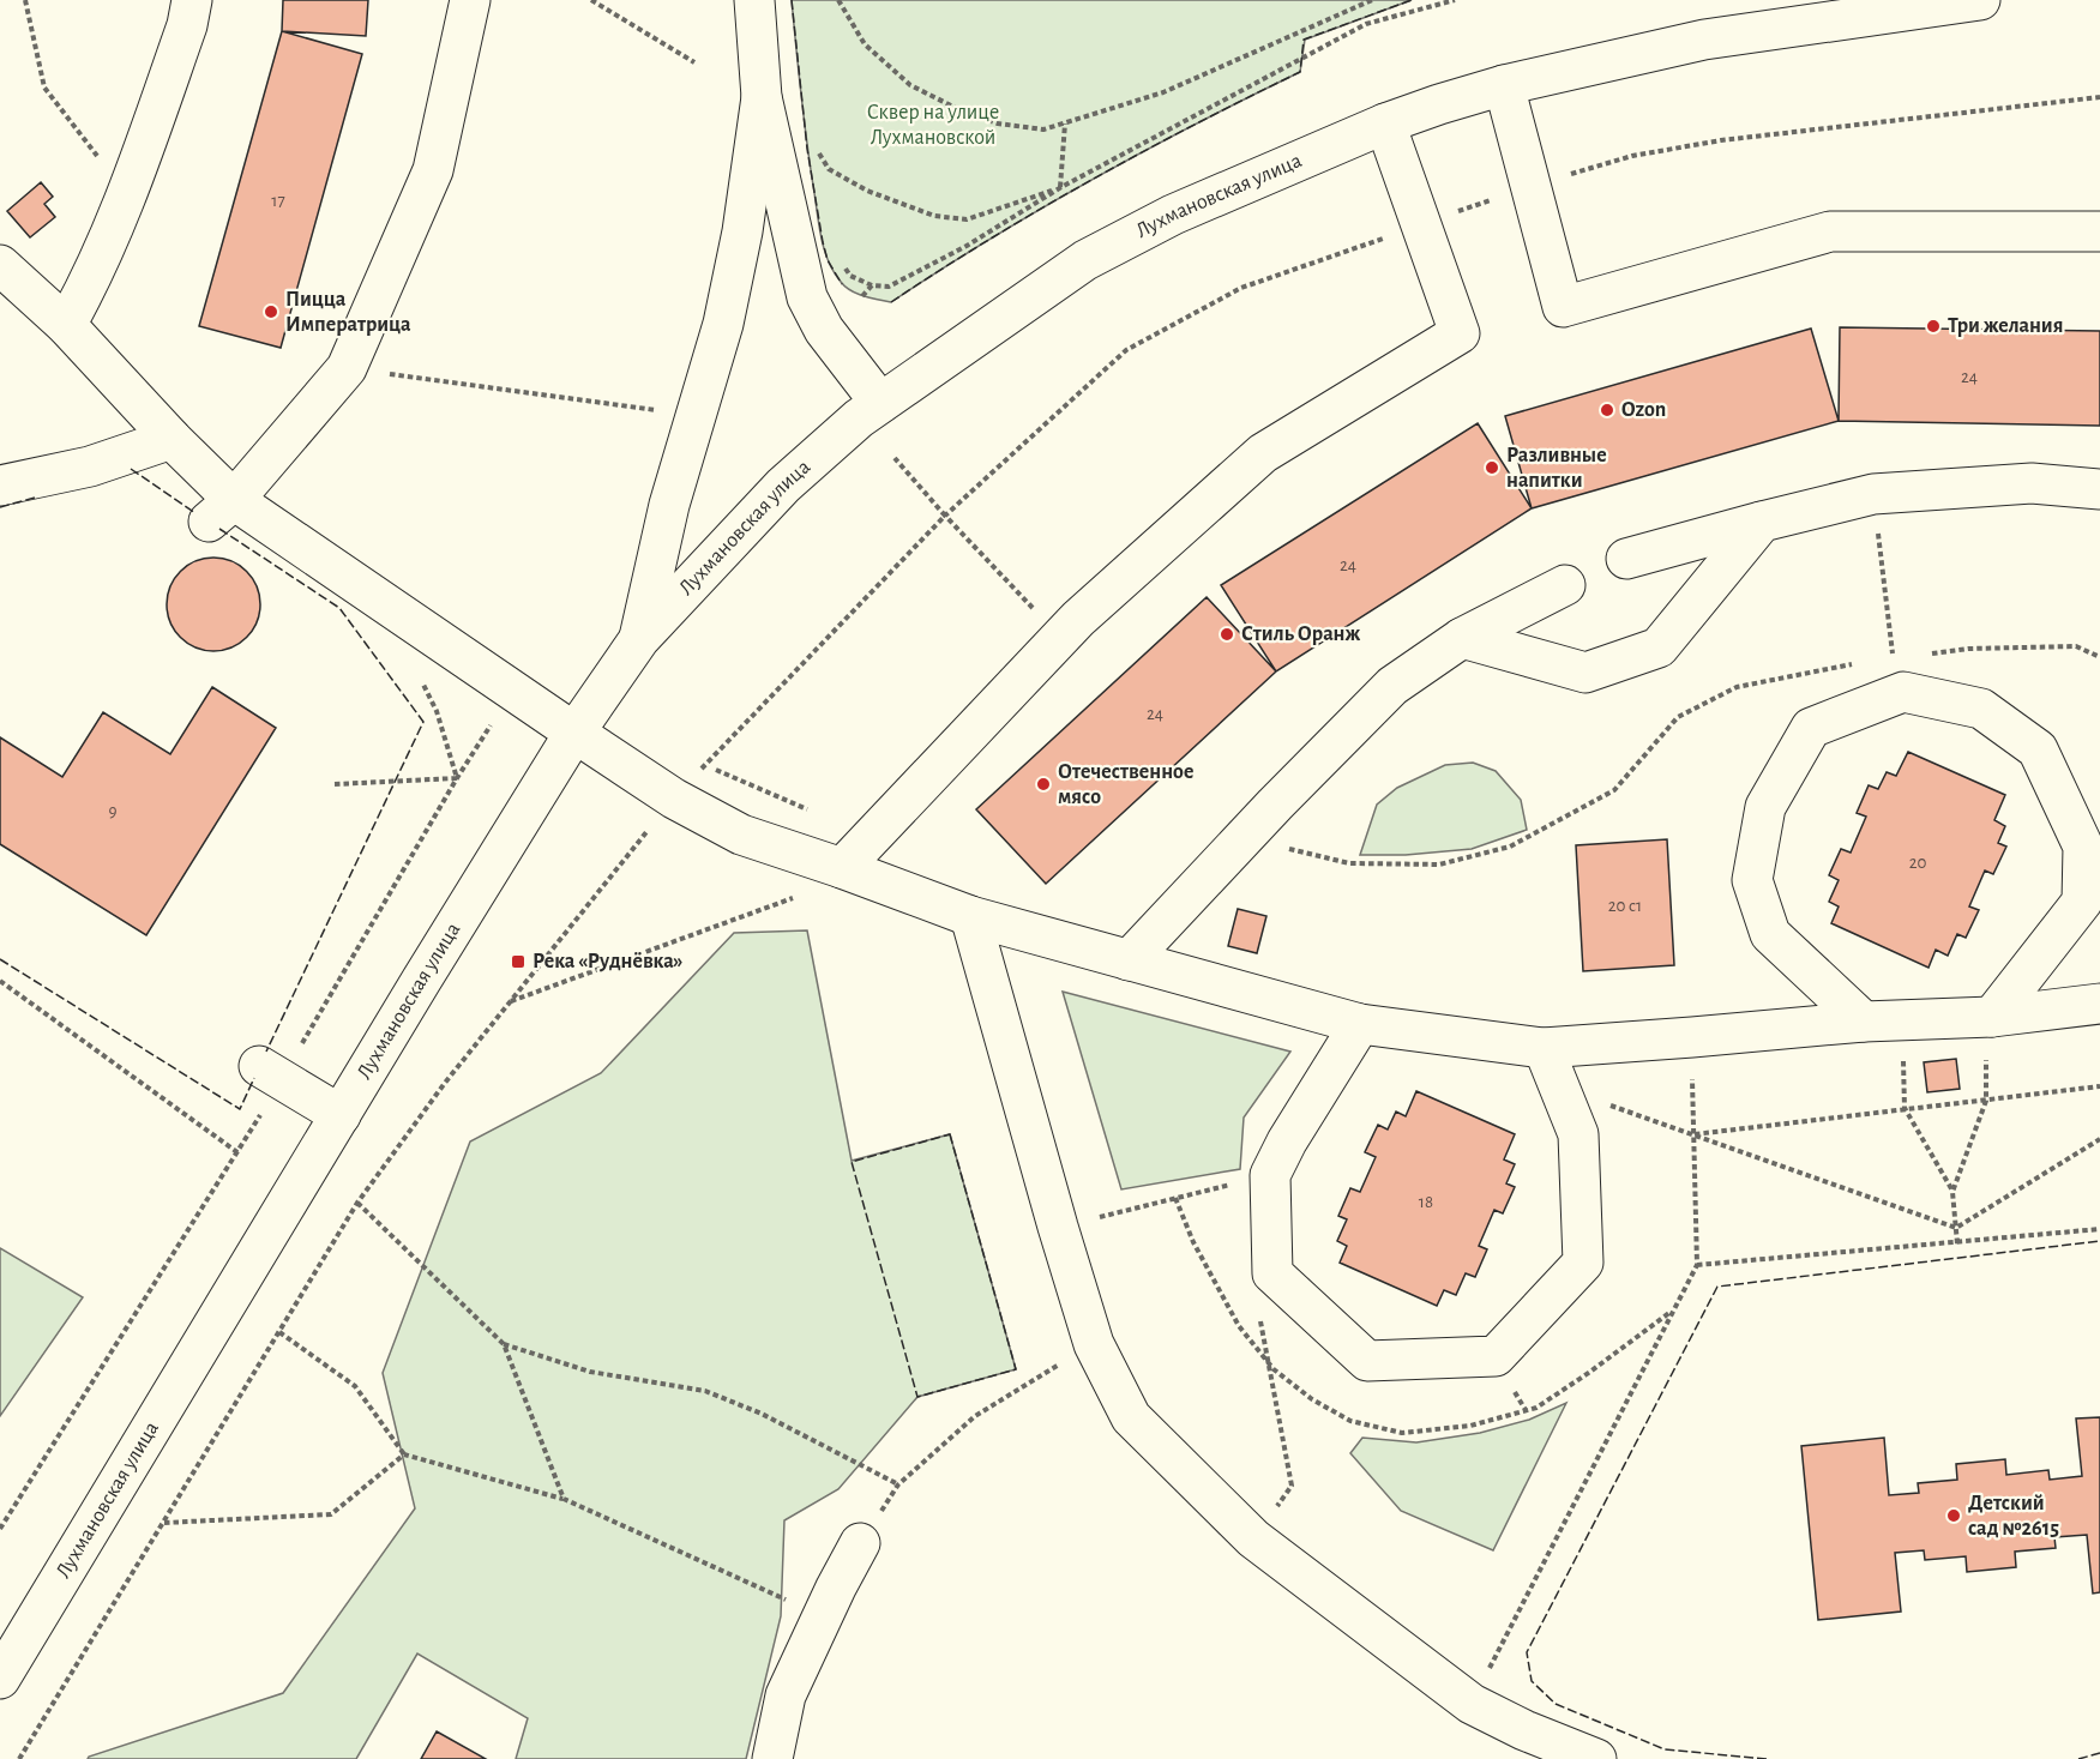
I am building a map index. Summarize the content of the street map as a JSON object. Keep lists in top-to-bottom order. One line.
{"streets":{"street":["Лухмановская улица"]},"parks":["Сквер на улице Лухмановской"],"places":{"other":["Пицца Императрица","Три желания","Ozon","Разливные напитки","Стиль Оранж","Отечественное мясо","Детский сад №2615"],"transit":["Река «Руднёвка»"]},"house_numbers":["17","24","24","24","9","20","20 с1","18"]}
